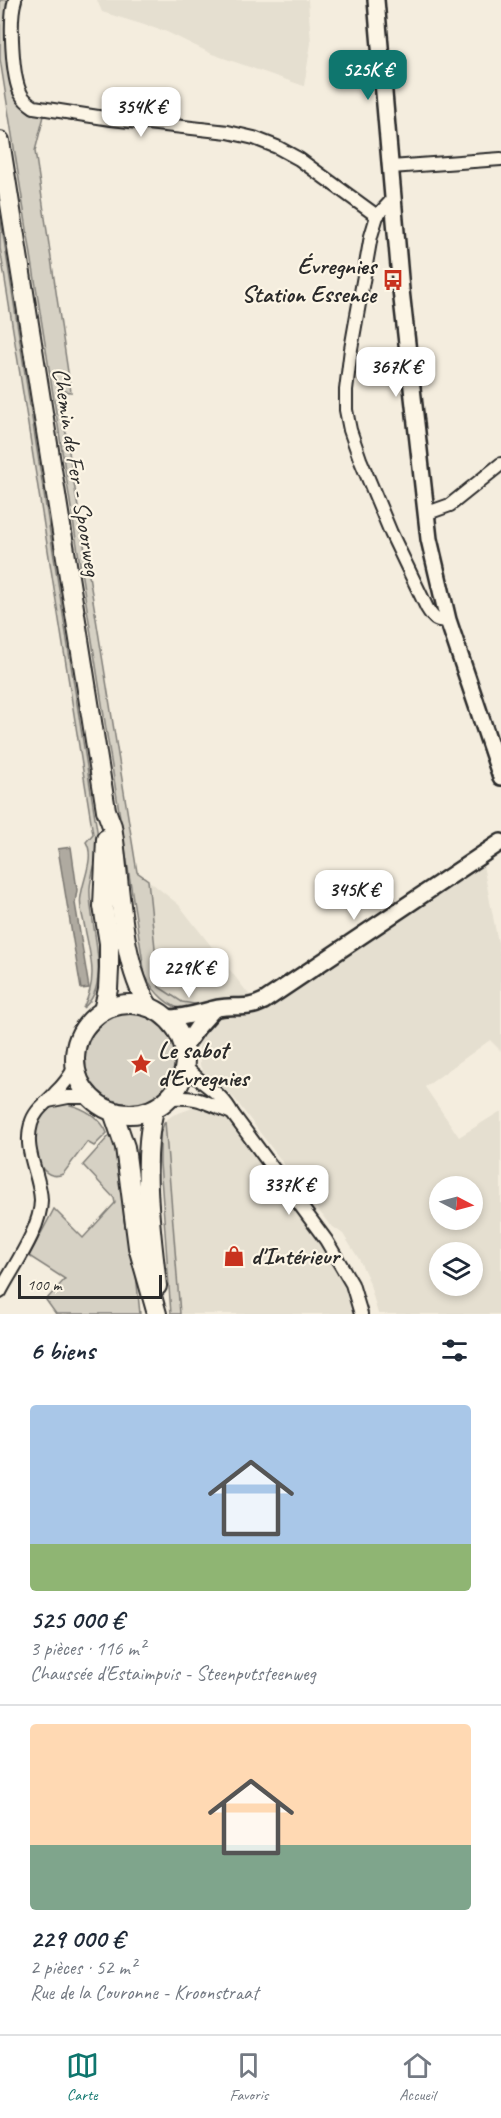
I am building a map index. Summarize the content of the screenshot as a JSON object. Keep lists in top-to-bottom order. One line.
{"streets":{"highway":["Chemin de Fer - Spoorweg"]},"places":{"bus stop":["Évregnies Station Essence"],"place":["Le sabot d'Evregnies"],"shop":["d'Intérieur"]},"scale_bar":"100 m","north":"right","page":{"price":["525K €","354K €","367K €","345K €","229K €","337K €"],"scale":"100 m","heading":"6 biens","list":[{"name":"525 000 €","note":"3 pièces · 116 m² · Chaussée d'Estaimpuis - Steenputsteenweg"},{"name":"229 000 €","note":"2 pièces · 52 m² · Rue de la Couronne - Kroonstraat"}],"tabs":["Carte","Favoris","Accueil"]}}
